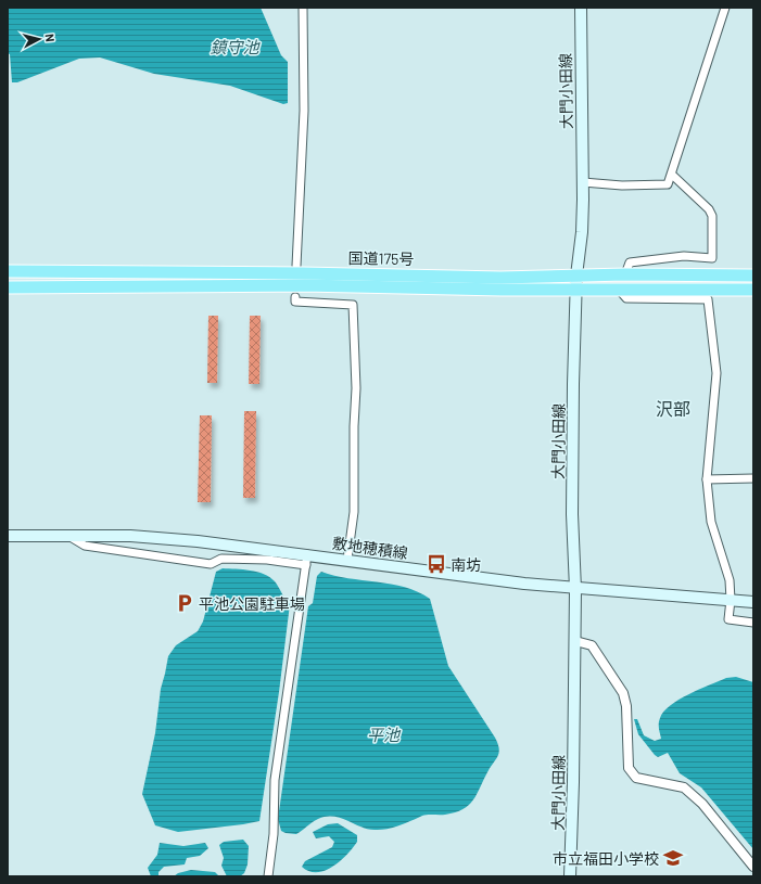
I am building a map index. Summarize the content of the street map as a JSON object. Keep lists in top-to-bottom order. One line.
{"streets":{"highway":["国道175号"],"main road":["大門小田線","敷地穂積線"]},"crossings":[["大門小田線","国道175号"],["大門小田線","敷地穂積線"]],"districts":["沢部"],"water":["鎮守池","平池"],"places":{"bus stop":["南坊"],"parking":["平池公園駐車場"],"school or university":["市立福田小学校"]},"north":"right"}
